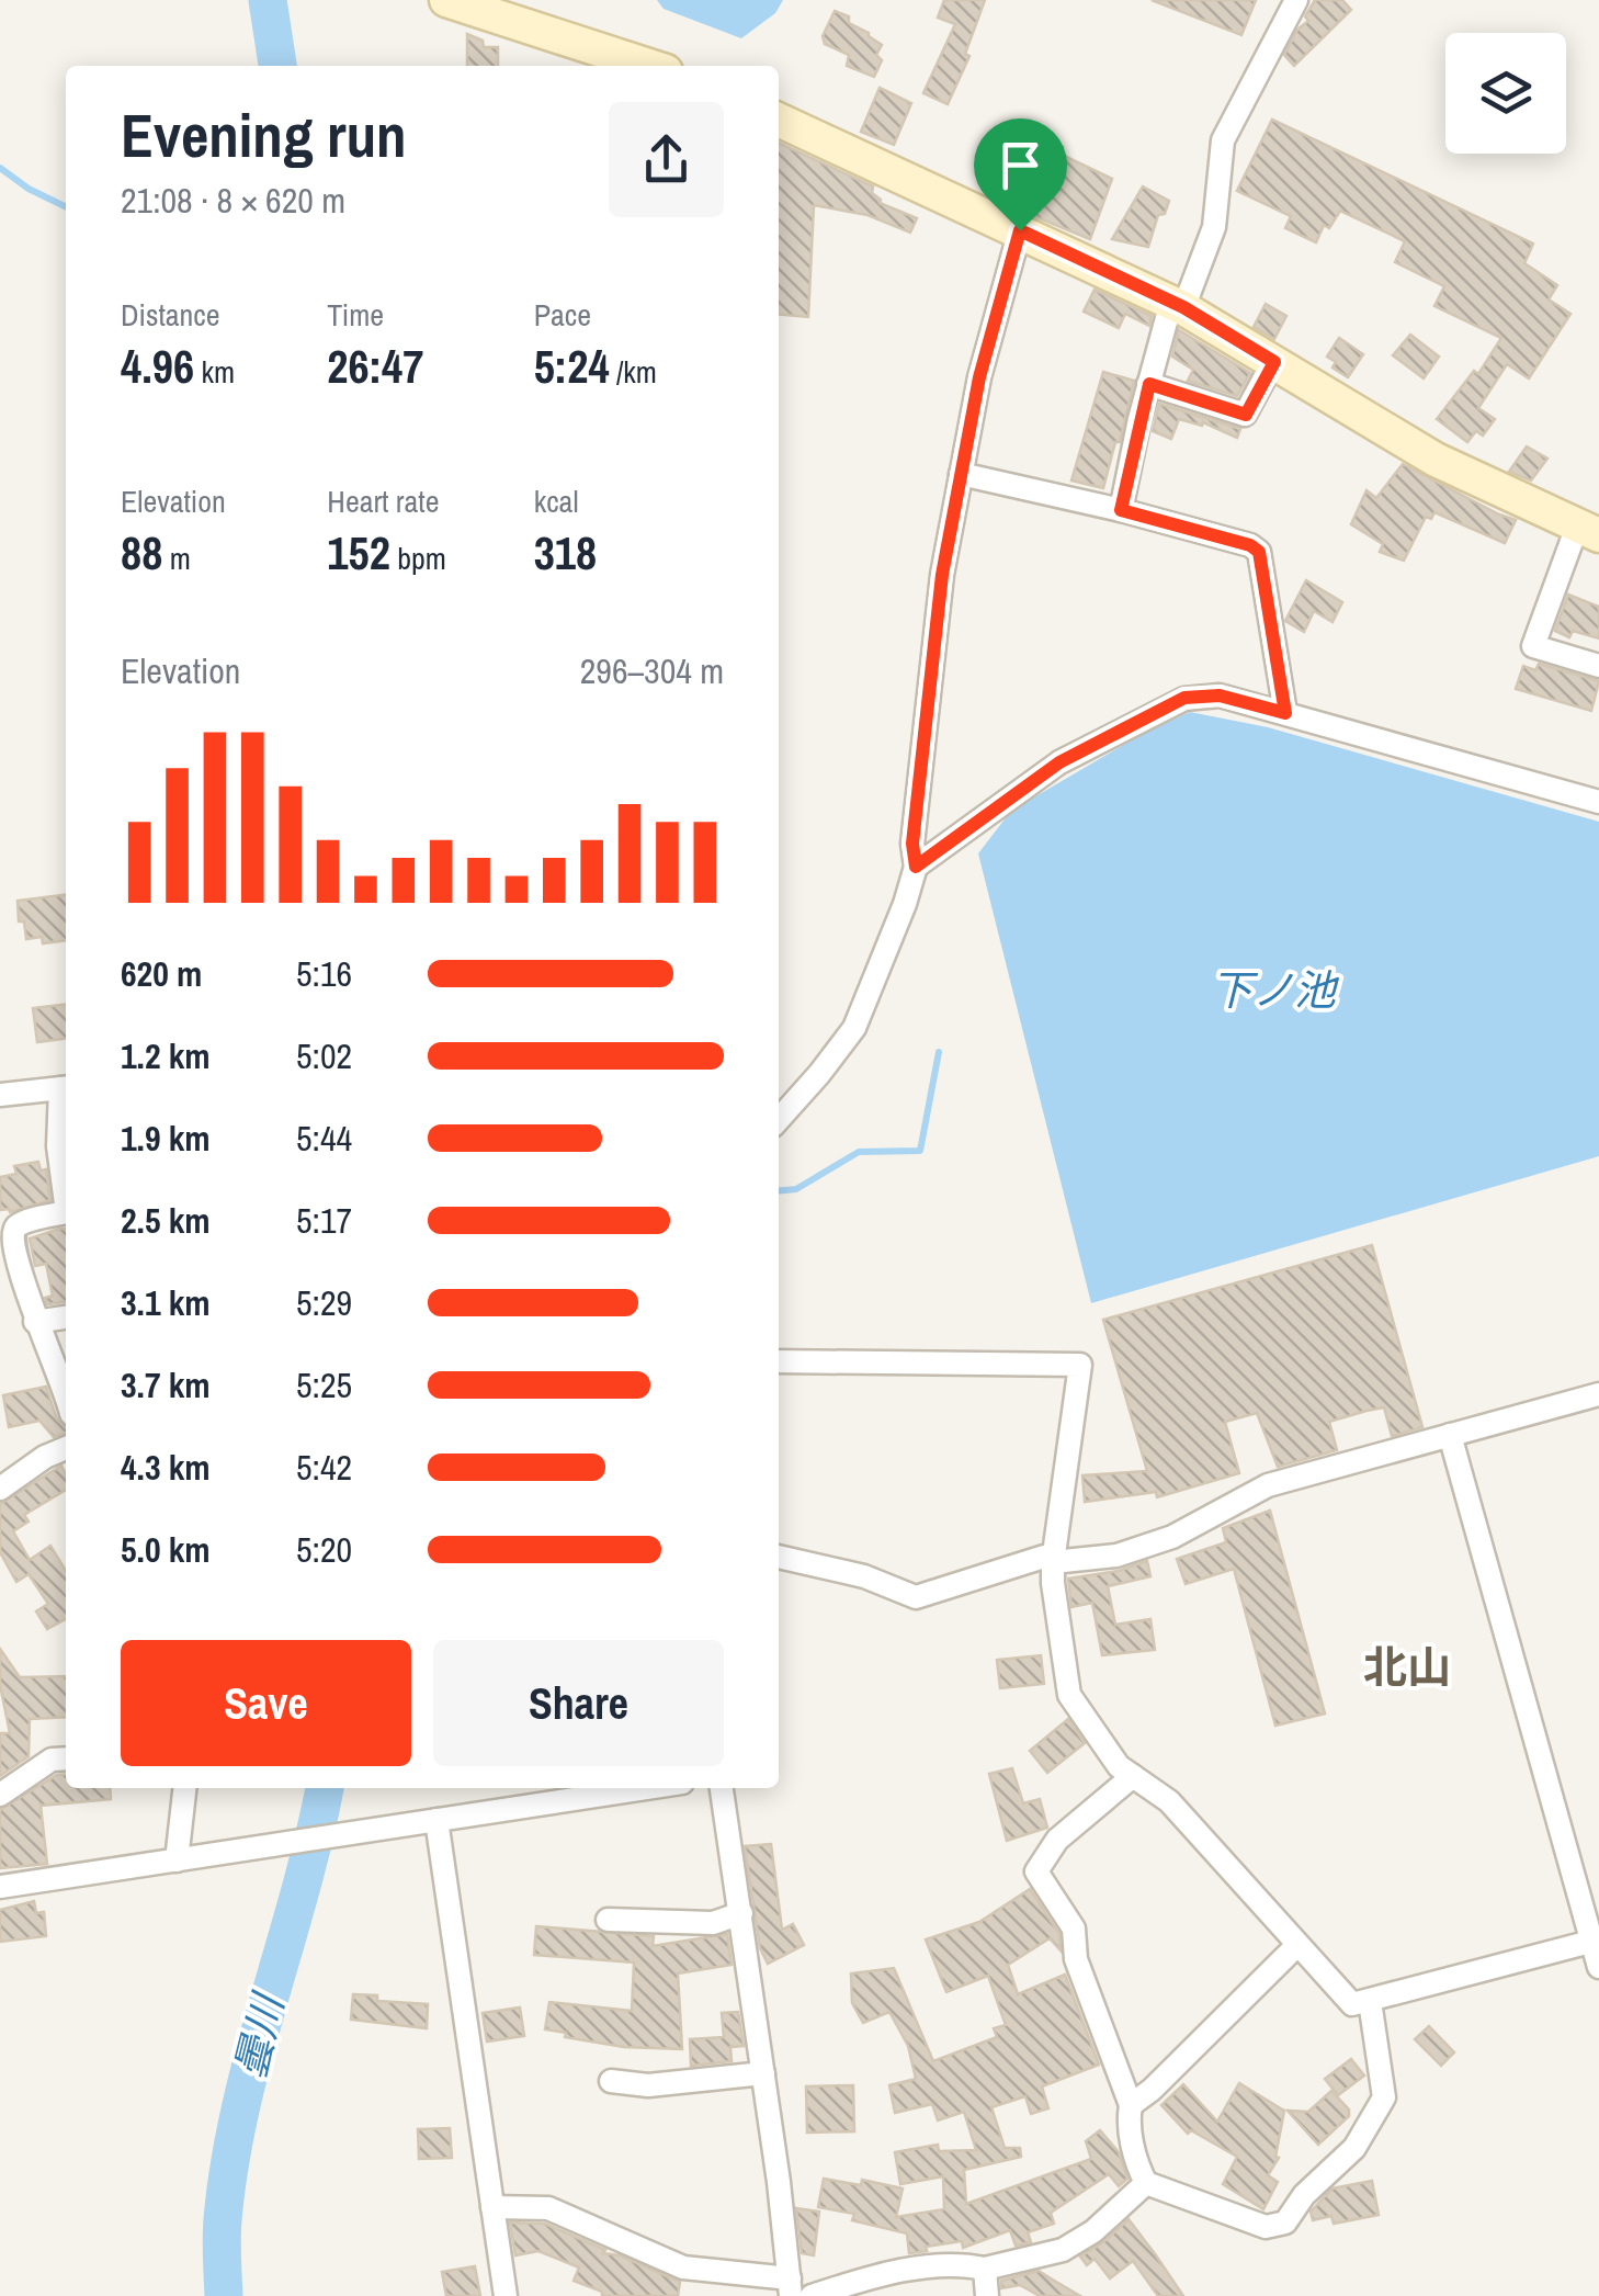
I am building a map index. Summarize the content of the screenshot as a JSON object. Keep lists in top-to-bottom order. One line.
{"districts":["北山"],"water":["下ノ池","曇川"],"page":{"heading":["Evening run","21:08 · 8 × 620 m"],"stats":[["Distance","4.96 km"],["Time","26:47"],["Pace","5:24 /km"],["Elevation","88 m"],["Heart rate","152 bpm"],["kcal","318"]],"chart":["Elevation","296–304 m"],"list":[{"name":"620 m","note":"5:16"},{"name":"1.2 km","note":"5:02"},{"name":"1.9 km","note":"5:44"},{"name":"2.5 km","note":"5:17"},{"name":"3.1 km","note":"5:29"},{"name":"3.7 km","note":"5:25"},{"name":"4.3 km","note":"5:42"},{"name":"5.0 km","note":"5:20"}],"buttons":["Save","Share"]}}
